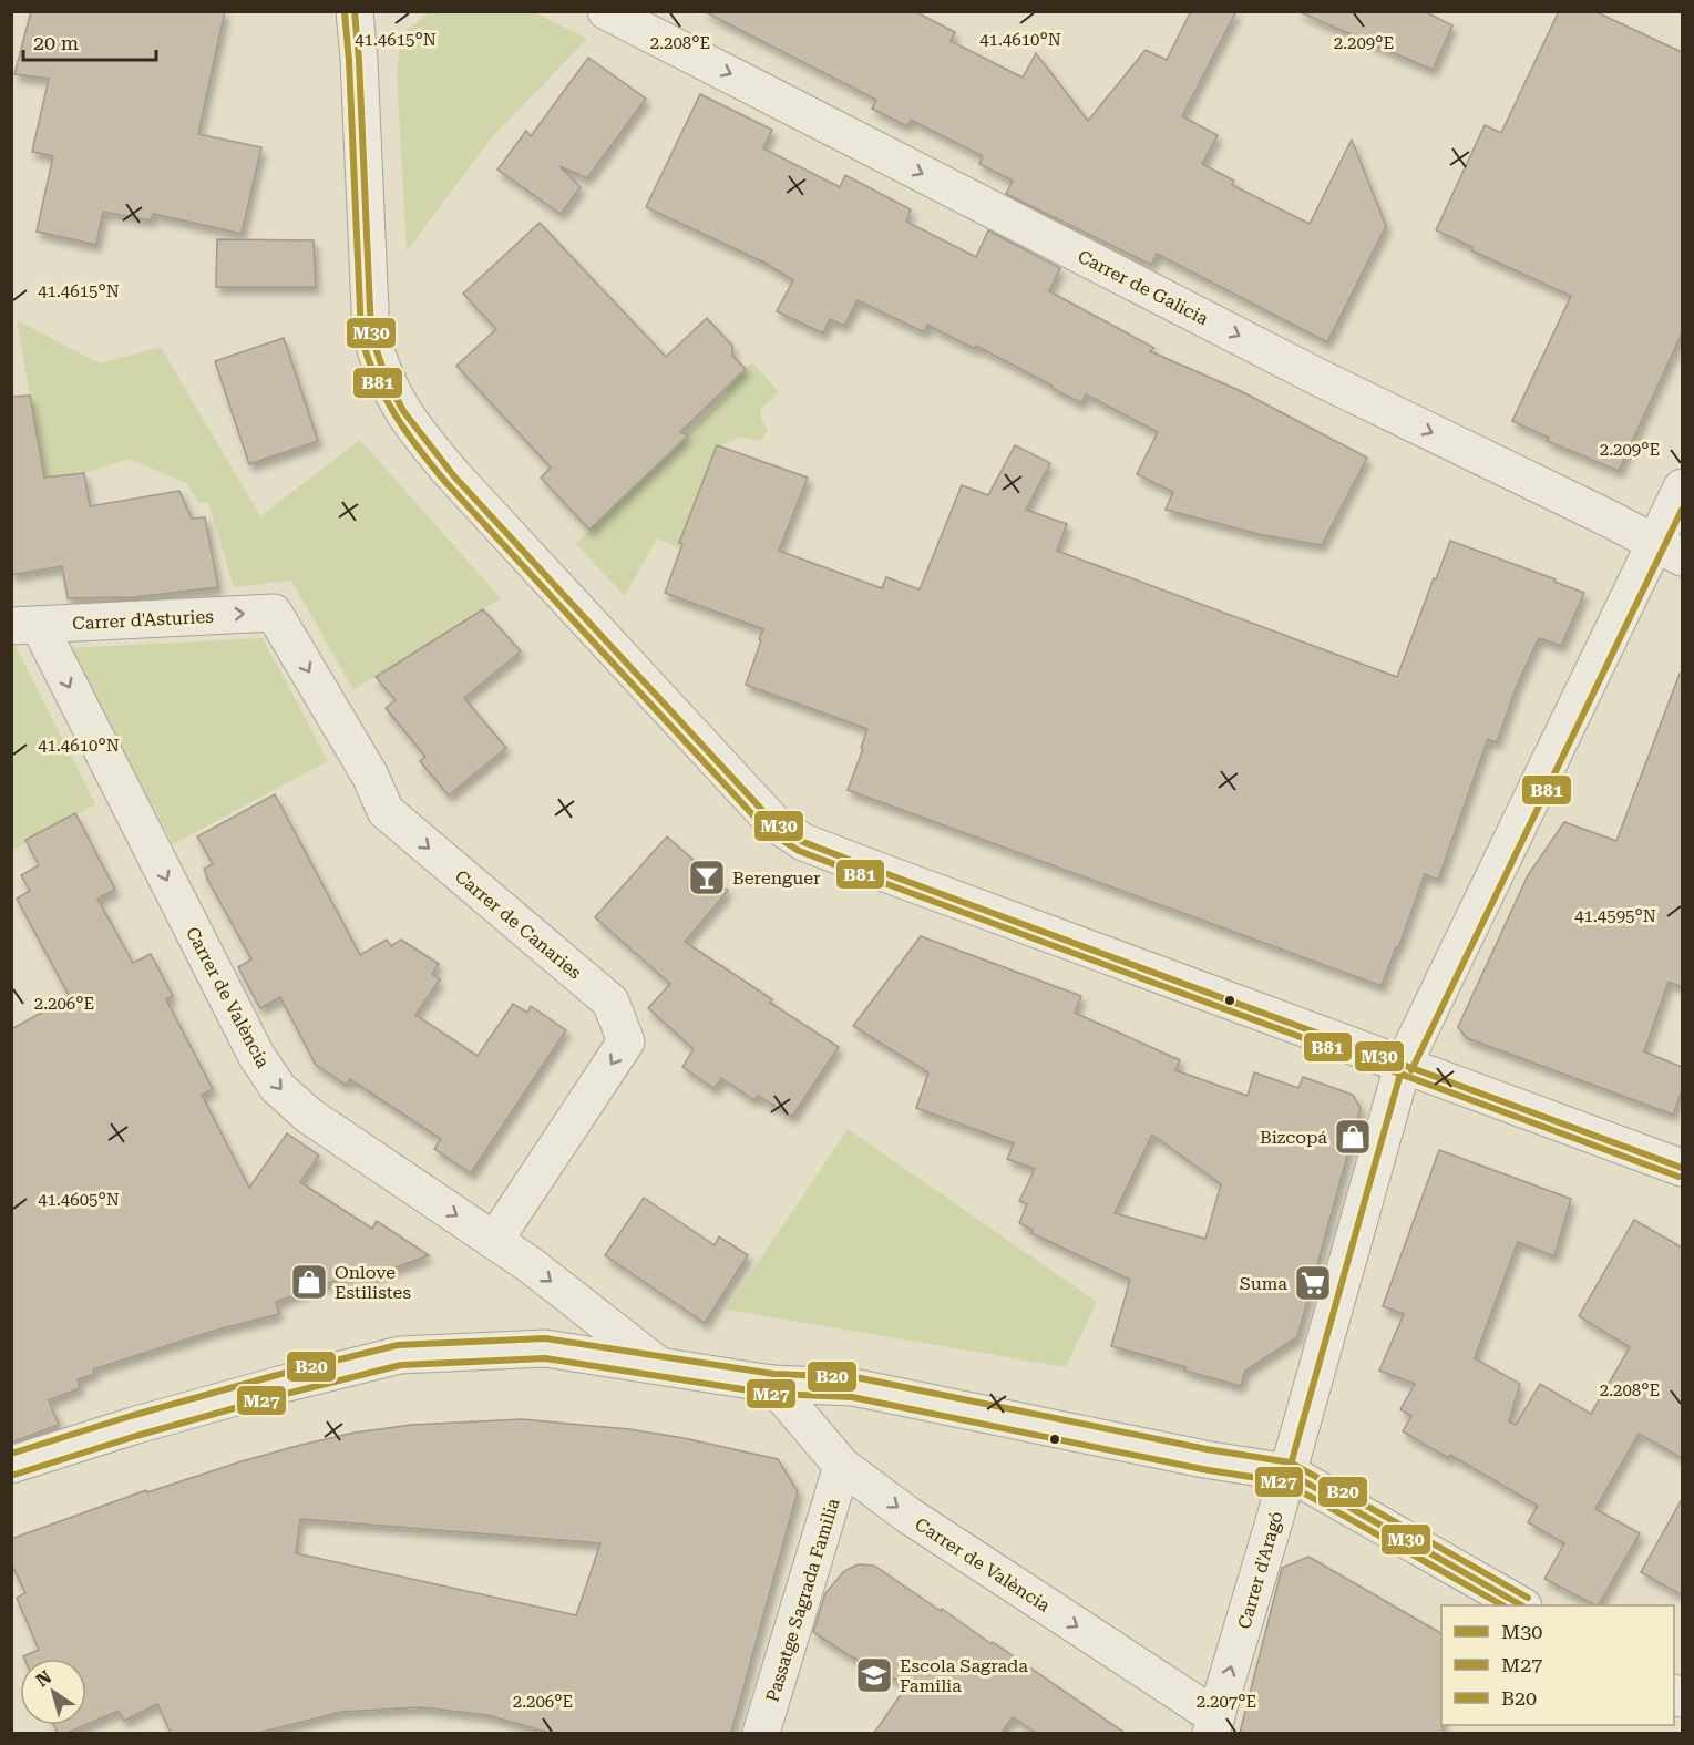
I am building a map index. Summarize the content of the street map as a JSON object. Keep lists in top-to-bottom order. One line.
{"streets":{"street":["Carrer de Galicia","Carrer d'Asturies","Carrer de Canaries","Carrer de València","Carrer d'Aragó","Passatge Sagrada Familia"]},"crossings":[["Carrer de Galicia","Carrer d'Aragó"],["Carrer d'Asturies","Carrer de Canaries"],["Carrer d'Asturies","Carrer de València"],["Carrer de Canaries","Carrer de València"],["Carrer de València","Carrer d'Aragó"],["Carrer de València","Passatge Sagrada Familia"]],"one_way":["Carrer de Galicia","Carrer d'Asturies","Carrer de Canaries","Carrer de València"],"places":{"bar":["Berenguer"],"shop":["Bizcopá","Onlove Estilistes"],"supermarket":["Suma"],"school or university":["Escola Sagrada Familia"]},"lines":["transit line M30","transit line B81","transit line B20","transit line M27"],"legend":["M30","M27","B20"],"scale_bar":"20 m","north":"top left","coordinates":["41.4615°N","41.4610°N","2.208°E","2.209°E","41.4595°N","2.206°E","41.4605°N","2.207°E"]}
